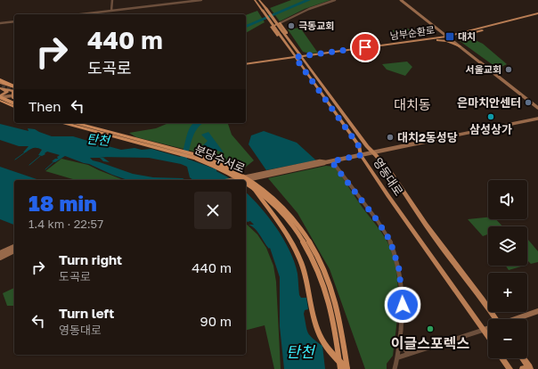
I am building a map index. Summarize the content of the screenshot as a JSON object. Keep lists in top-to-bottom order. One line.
{"streets":{"highway":["분당수서로"],"main road":["남부순환로","영동대로"]},"crossings":[["남부순환로","영동대로"]],"districts":["대치동"],"water":["탄천"],"places":{"other":["극동교회","서울교회","은마치안센터","삼성상가","대치2동성당","이글스포렉스"],"transit":["대치"]},"page":{"turn":["440 m","도곡로"],"then":"Then","map_buttons":["+","−"],"heading":["18 min","1.4 km · 22:57"],"list":[{"name":"Turn right","note":"도곡로","value":"440 m"},{"name":"Turn left","note":"영동대로","value":"90 m"}]}}
